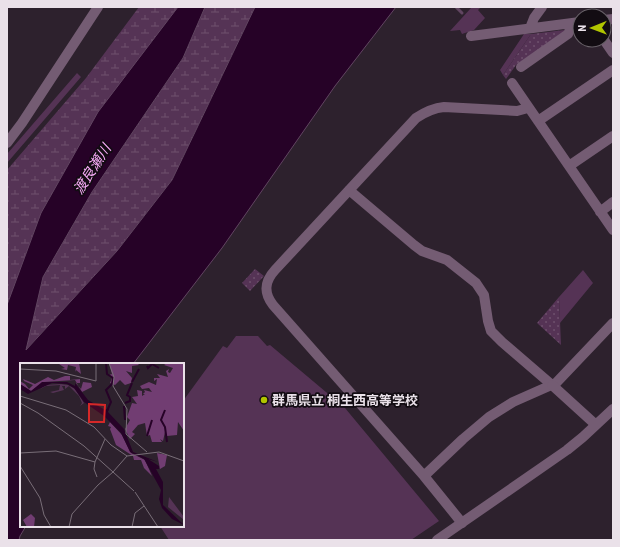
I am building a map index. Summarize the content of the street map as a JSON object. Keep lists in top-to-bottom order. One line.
{"water":["渡良瀬川"],"places":["群馬県立 桐生西高等学校"],"north":"left"}
